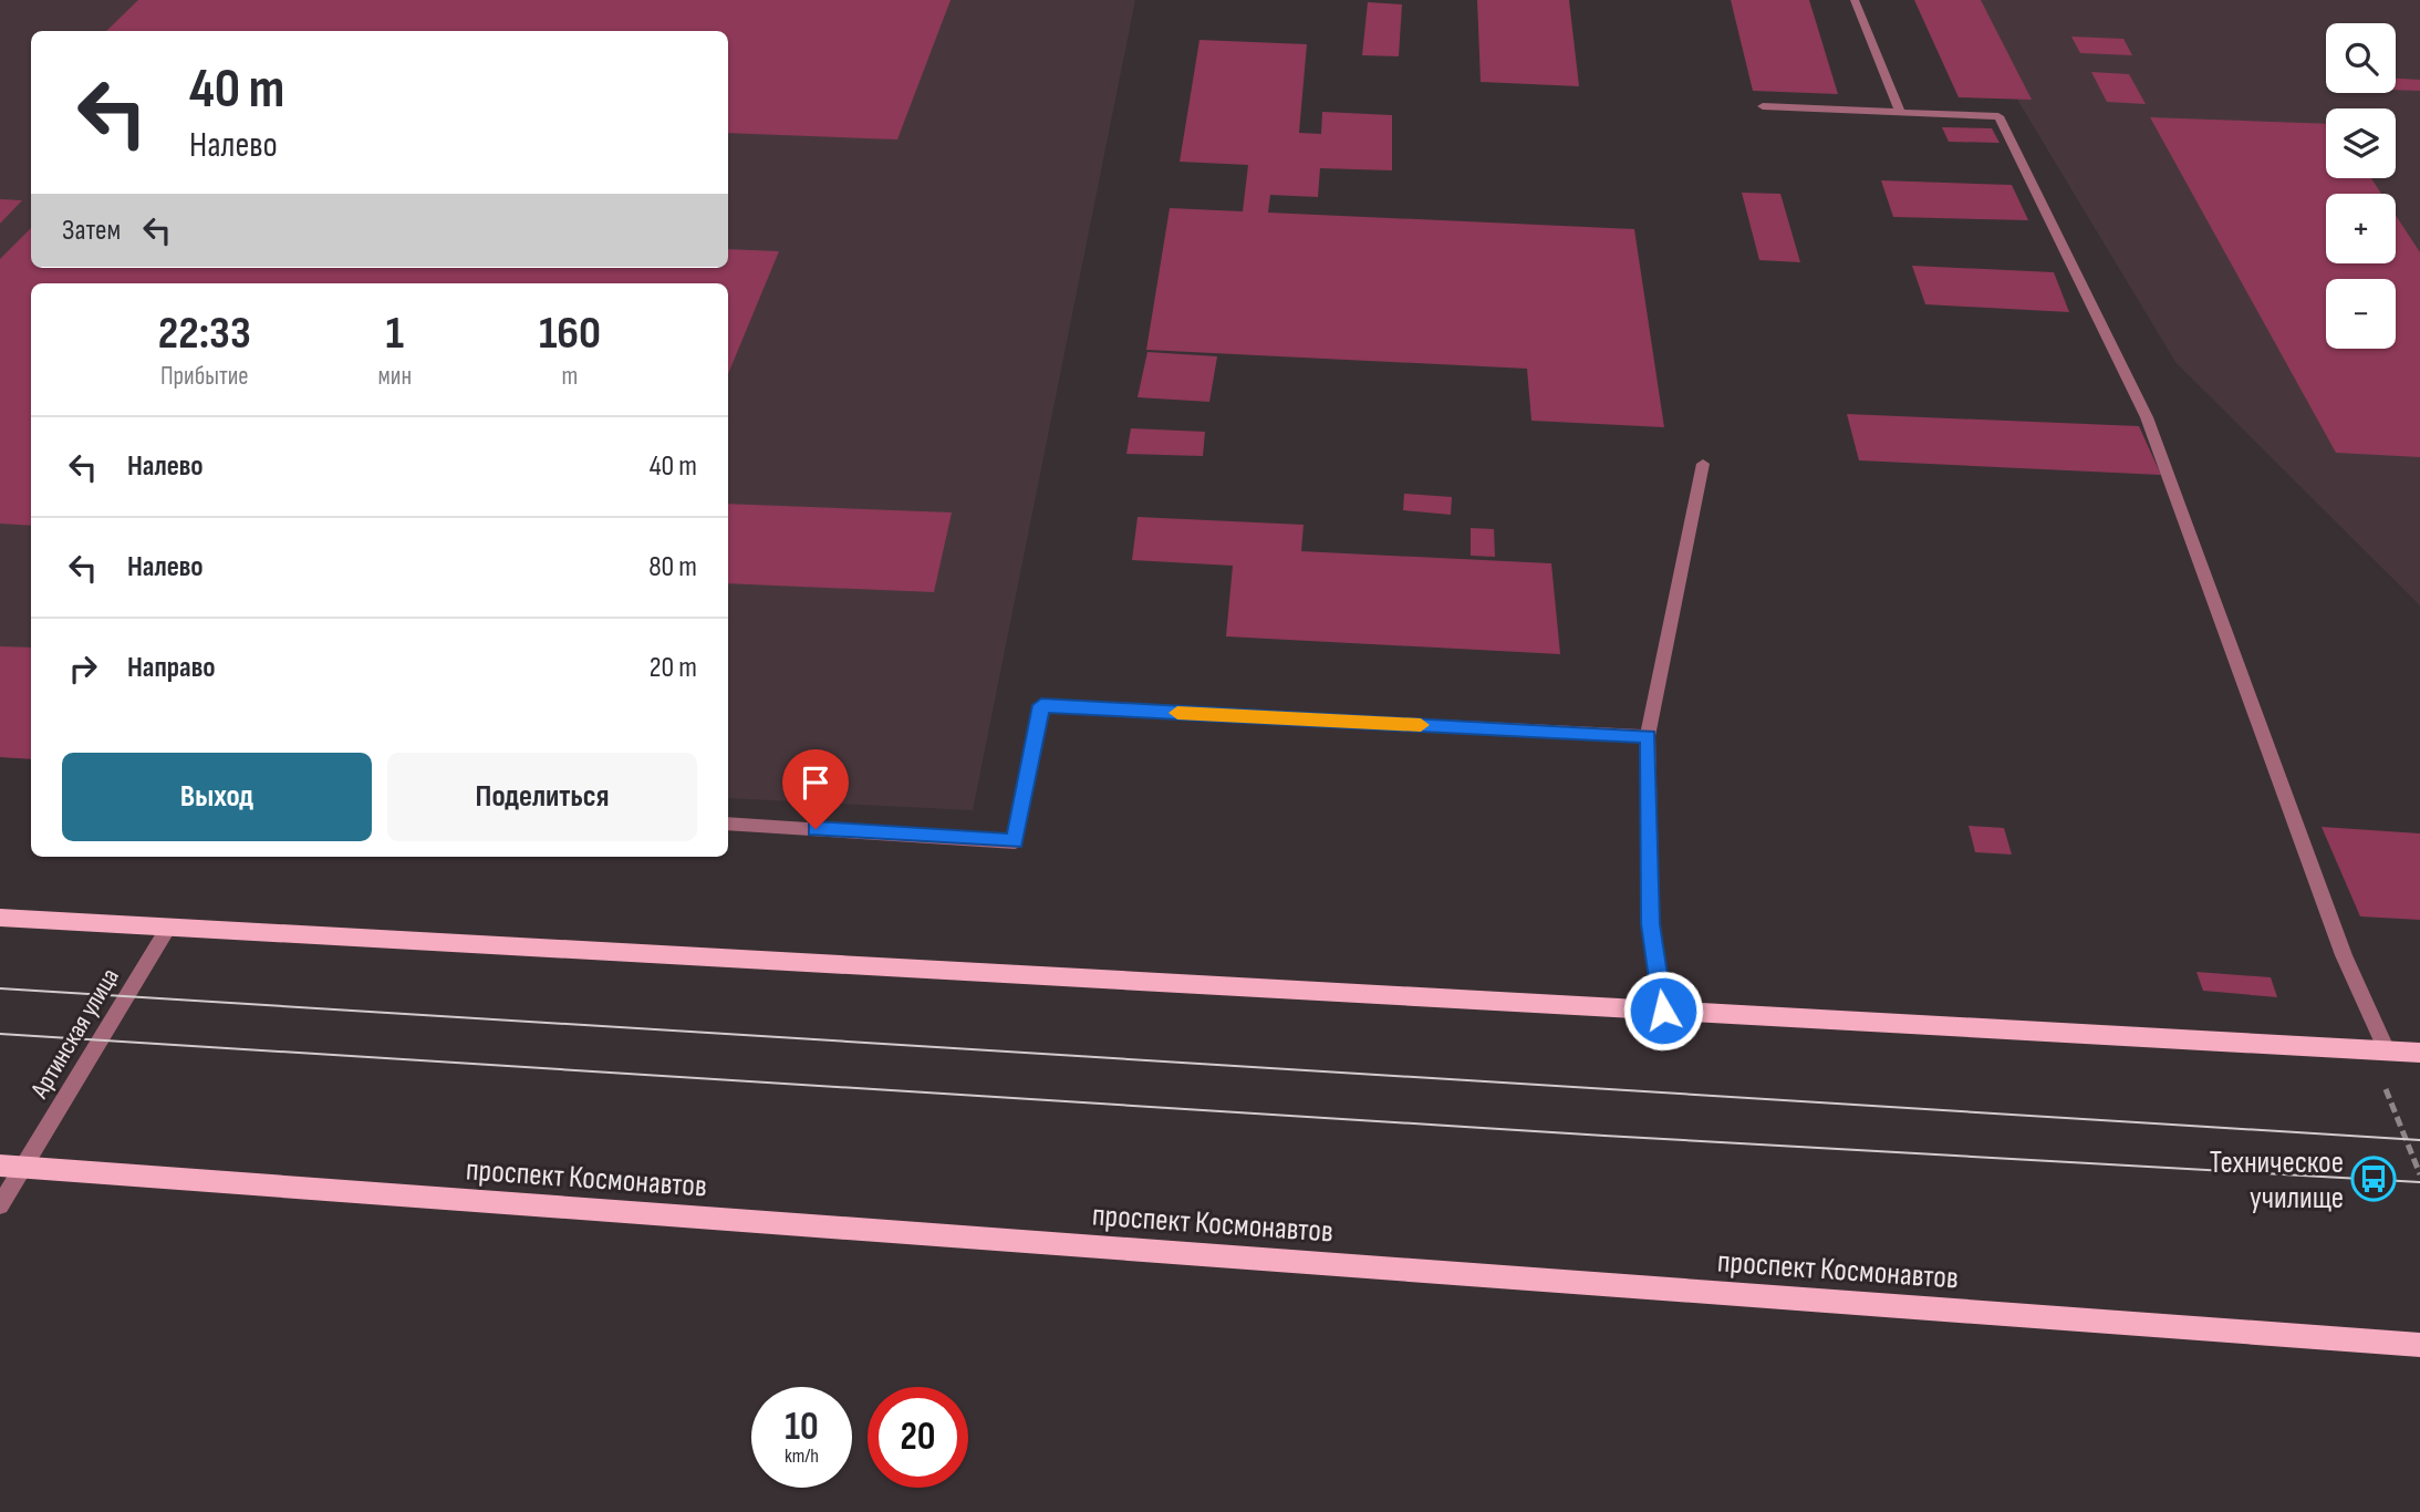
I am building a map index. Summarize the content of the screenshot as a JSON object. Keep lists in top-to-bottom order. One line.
{"streets":{"main road":["проспект Космонавтов"],"street":["Артинская улица"]},"crossings":[["Артинская улица","проспект Космонавтов"]],"places":{"bus stop":["Техническое училище"]},"page":{"map_buttons":["+","−"],"turn":["40 m","Налево"],"then":"Затем","eta":["22:33","Прибытие","1","мин","160","m"],"list":[{"name":"Налево","value":"40 m"},{"name":"Налево","value":"80 m"},{"name":"Направо","value":"20 m"}],"buttons":["Выход","Поделиться"],"speed":"10 km/h","limit":"20"}}
